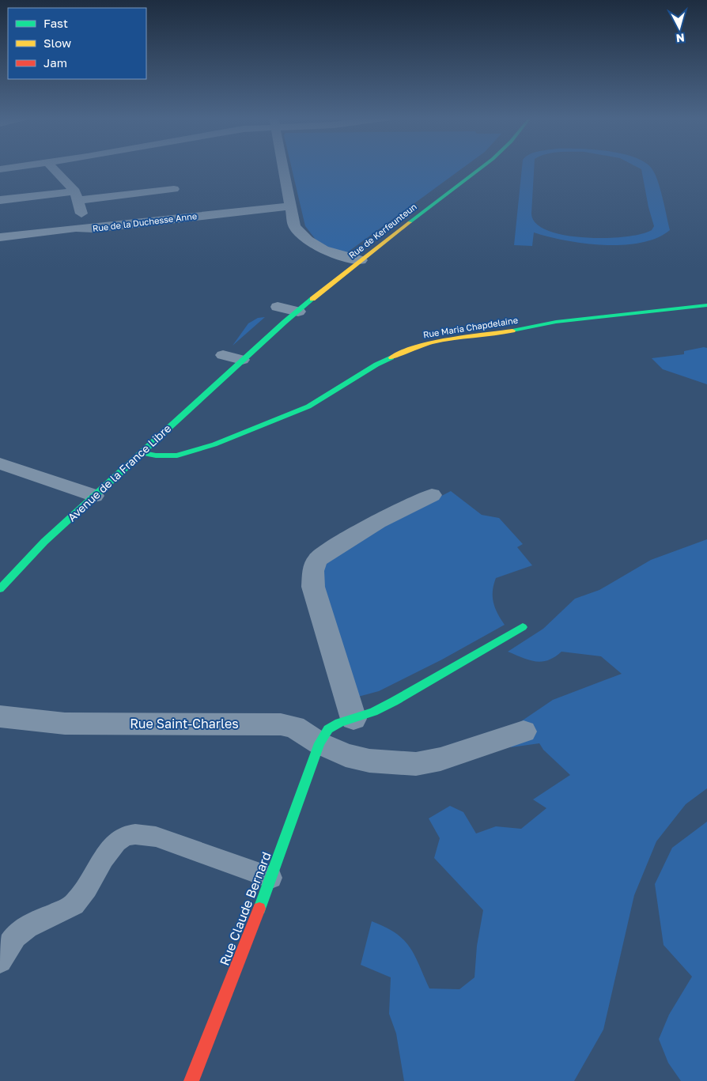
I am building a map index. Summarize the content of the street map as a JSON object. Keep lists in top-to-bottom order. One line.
{"streets":{"main road":["Rue de Kerfeunteun","Rue Maria Chapdelaine","Avenue de la France Libre","Rue Claude Bernard"],"street":["Rue de la Duchesse Anne","Rue Saint-Charles"]},"crossings":[["Rue de Kerfeunteun","Avenue de la France Libre"],["Rue Maria Chapdelaine","Avenue de la France Libre"],["Rue Saint-Charles","Rue Claude Bernard"]],"legend":["Fast","Slow","Jam"],"north":"bottom"}
